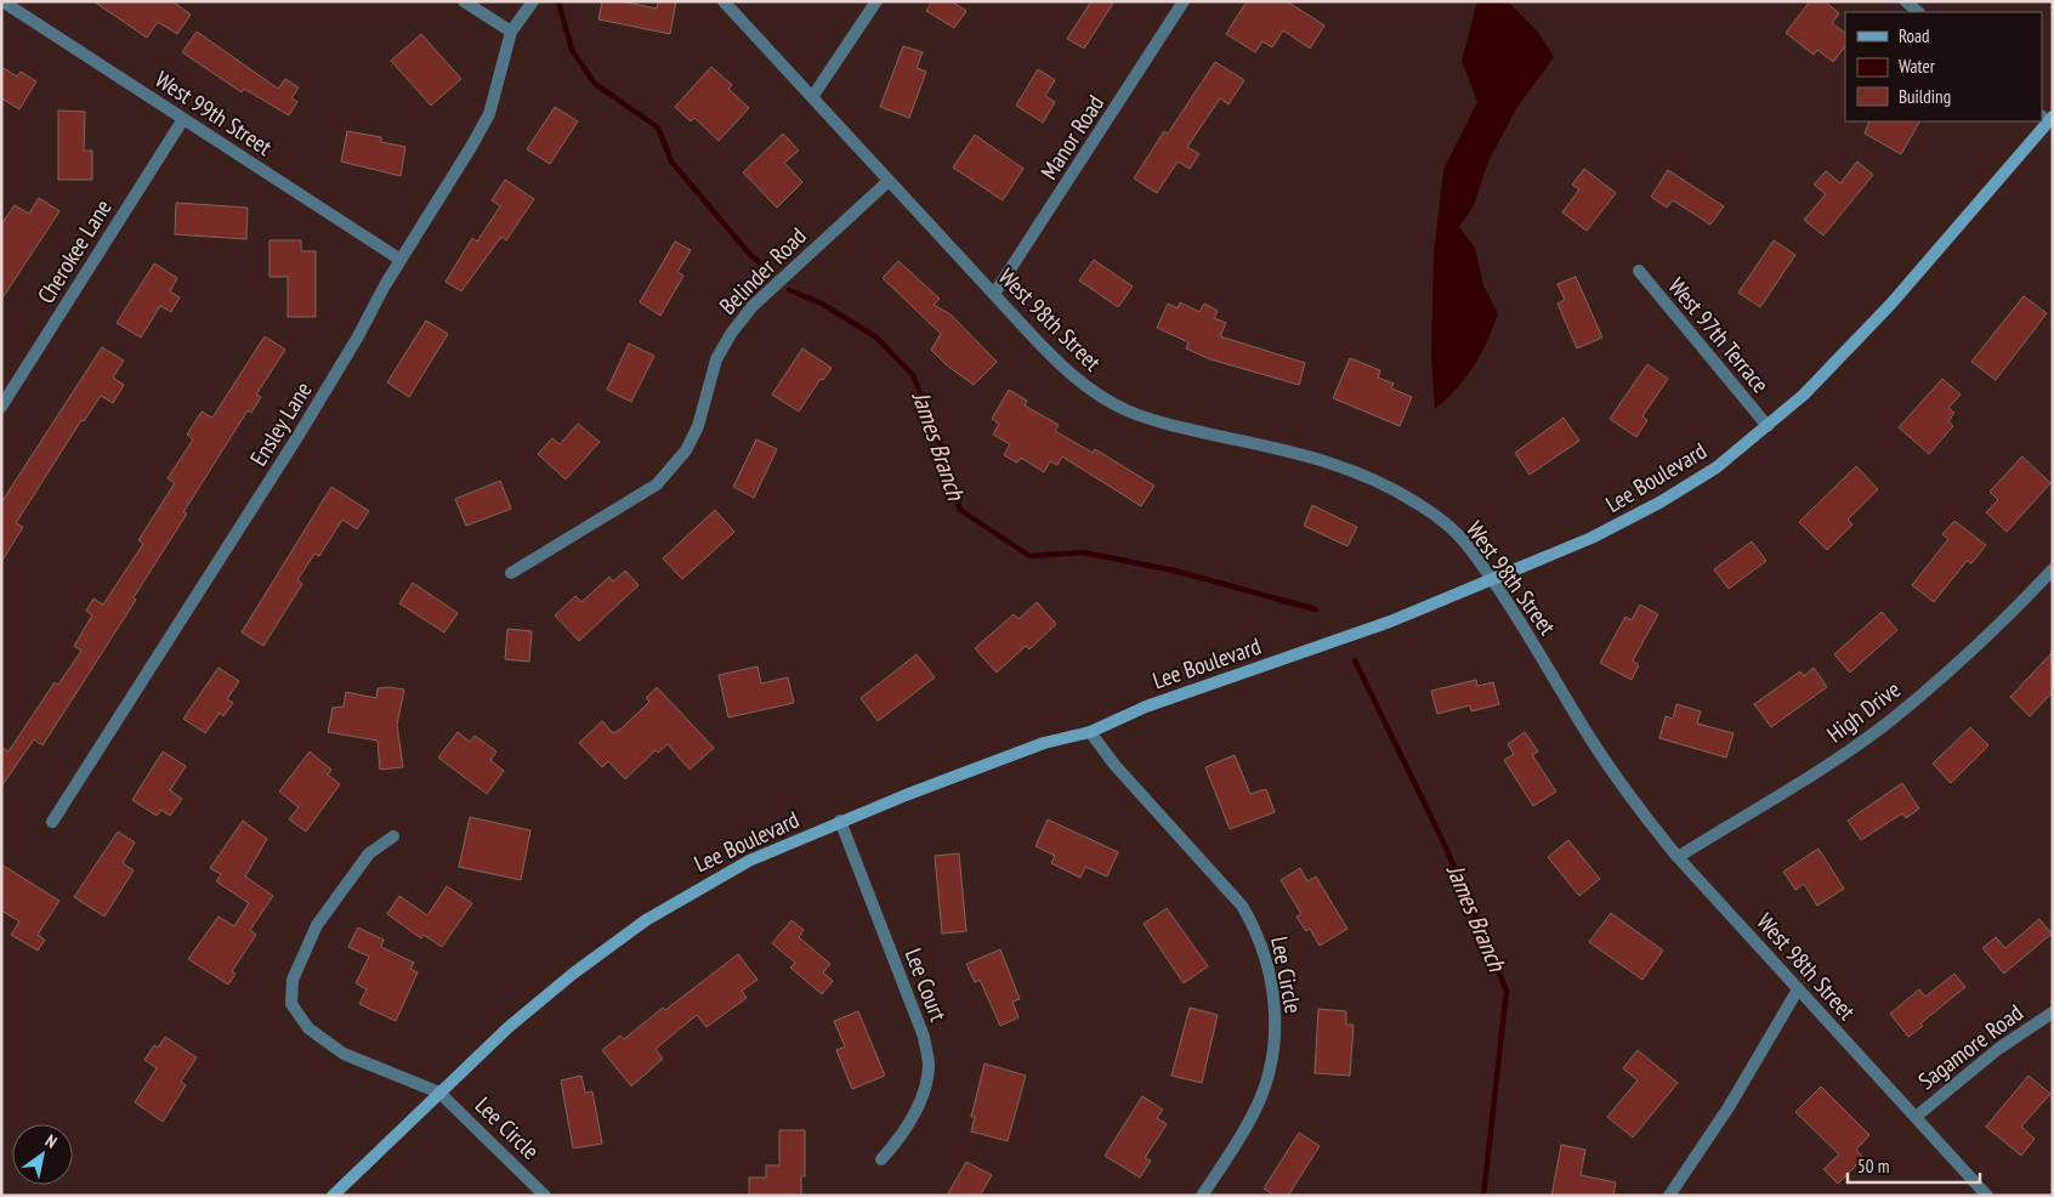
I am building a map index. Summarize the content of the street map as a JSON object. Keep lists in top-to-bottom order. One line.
{"streets":{"street":["West 99th Street","Manor Road","Cherokee Lane","Belinder Road","West 98th Street","West 97th Terrace","Ensley Lane","Lee Boulevard","High Drive","Lee Circle","Lee Court","Sagamore Road"]},"crossings":[["West 99th Street","Cherokee Lane"],["West 99th Street","Ensley Lane"],["Manor Road","West 98th Street"],["Belinder Road","West 98th Street"],["West 98th Street","Lee Boulevard"],["West 98th Street","High Drive"],["West 98th Street","Sagamore Road"],["West 97th Terrace","Lee Boulevard"],["Lee Boulevard","Lee Circle"],["Lee Boulevard","Lee Court"]],"water":["James Branch"],"legend":["Road","Water","Building"],"scale_bar":"50 m","north":"top right"}
